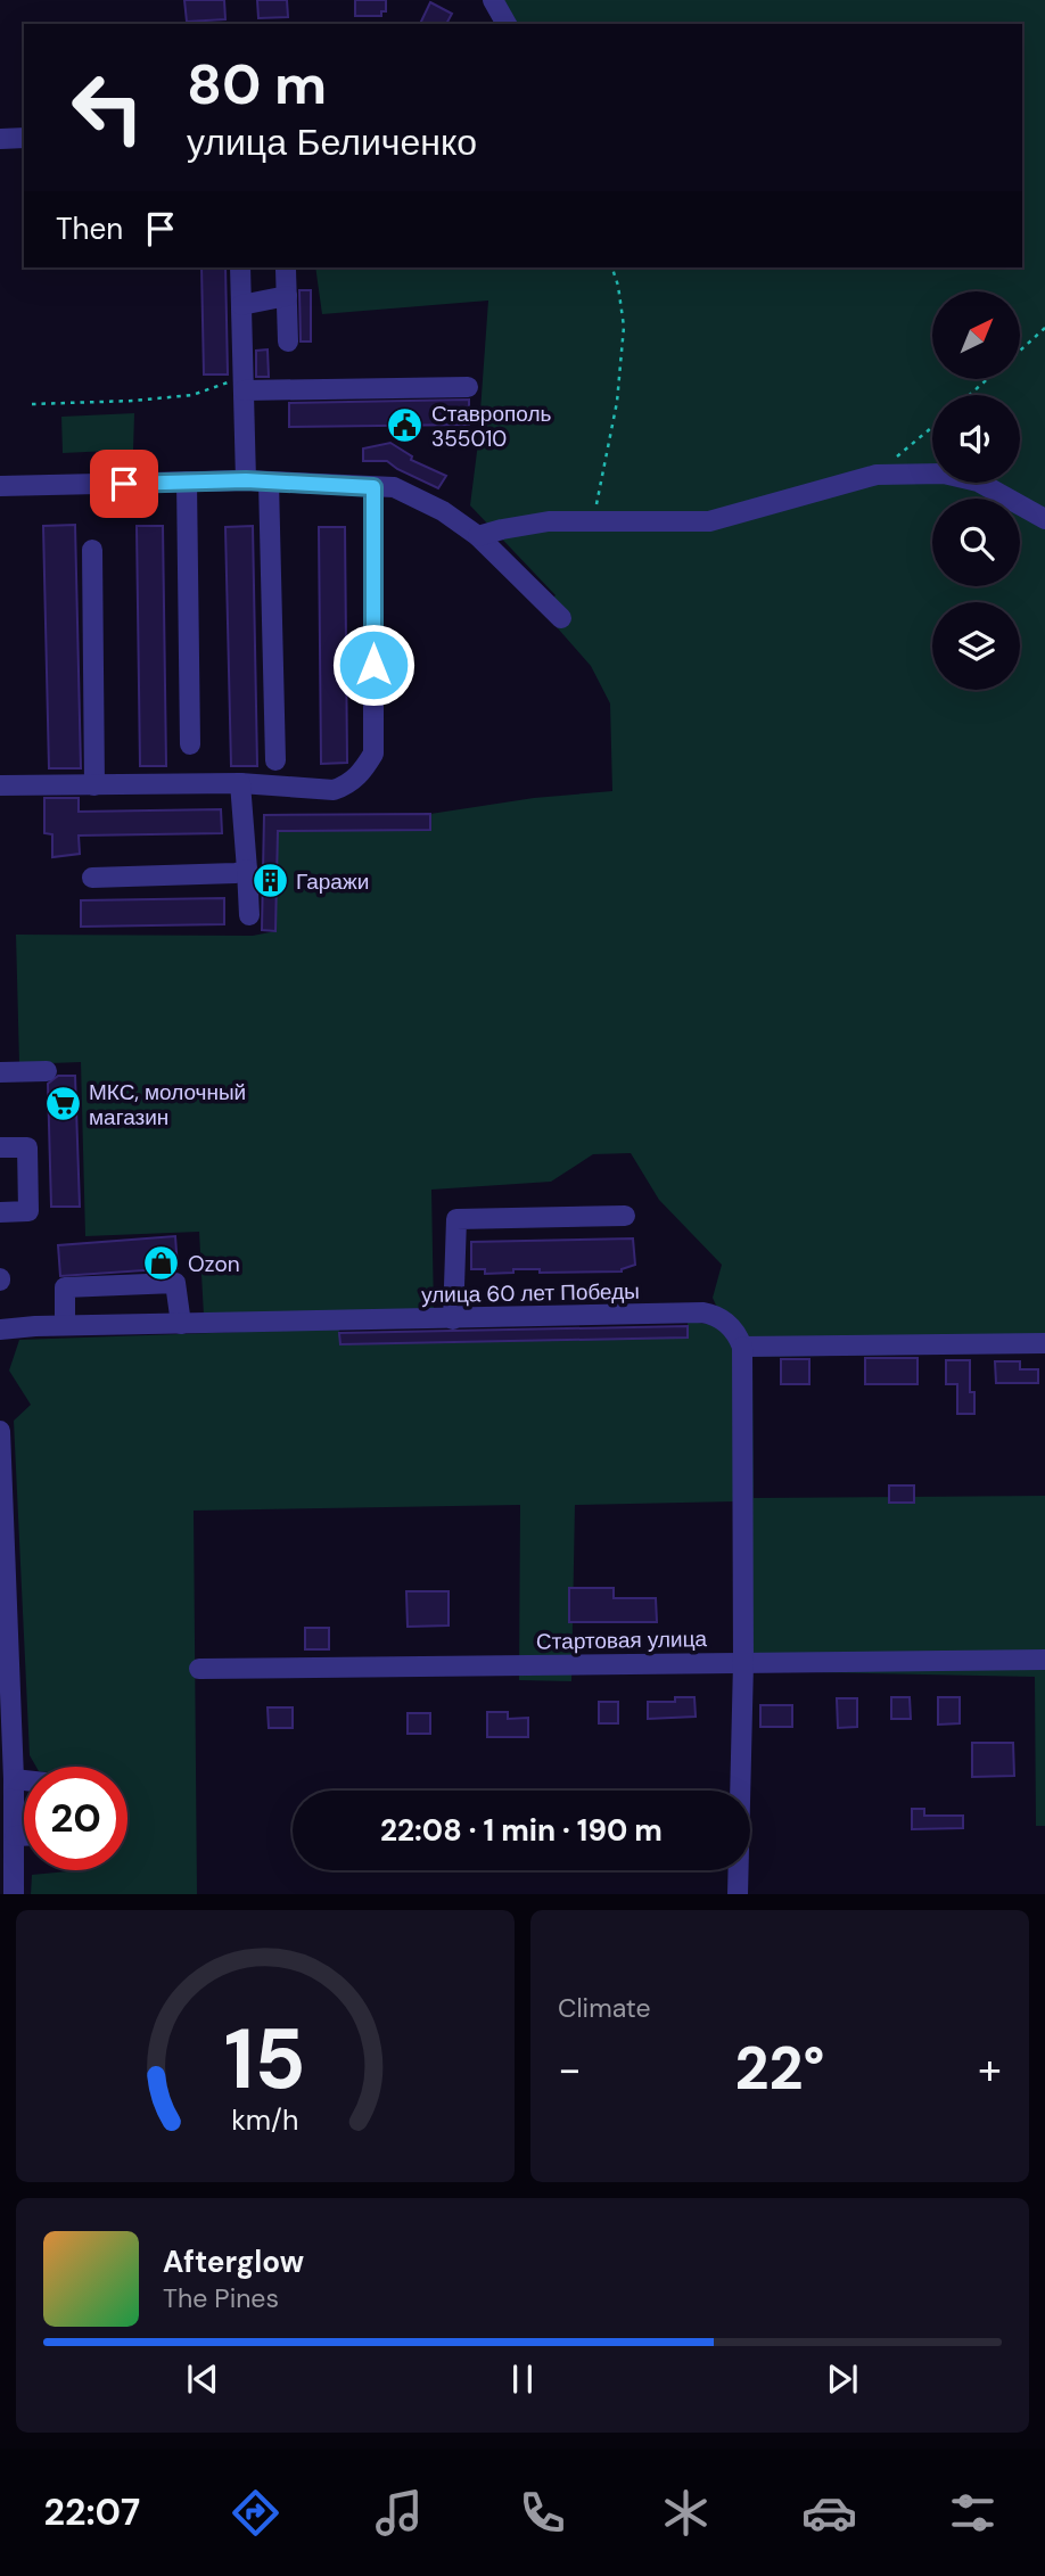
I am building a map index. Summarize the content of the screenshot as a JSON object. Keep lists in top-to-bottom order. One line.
{"streets":{"street":["улица 60 лет Победы","Стартовая улица"]},"places":{"public building":["Ставрополь 355010"],"building":["Гаражи"],"supermarket":["МКС, молочный магазин"],"shop":["Ozon"]},"north":"top right","page":{"turn":["80 m","улица Беличенко"],"then":"Then","limit":"20","trip":"22:08 · 1 min · 190 m","tile":"Climate","heat":["−","22°","+"],"song":["Afterglow","The Pines"],"tabs":"22:07","gauge":["15","km/h"]}}
